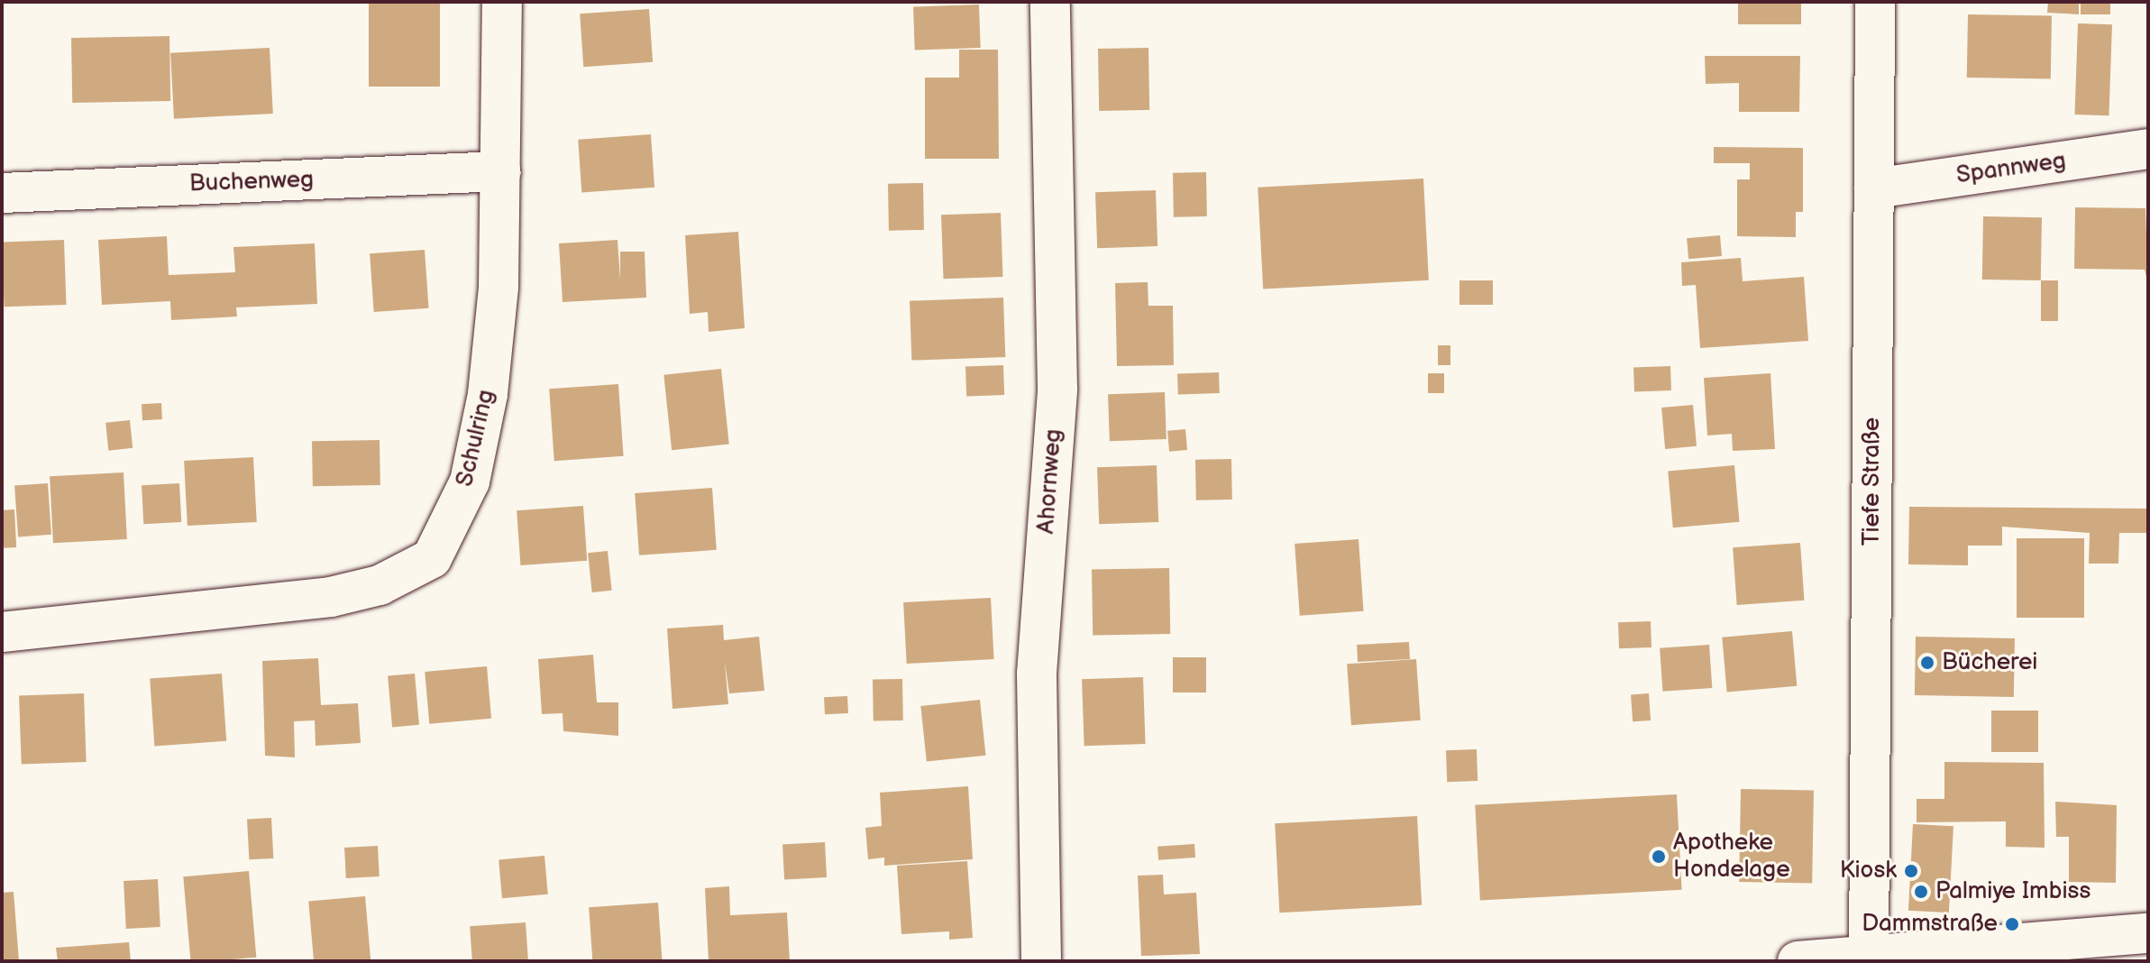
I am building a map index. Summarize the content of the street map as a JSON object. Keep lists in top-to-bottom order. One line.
{"streets":{"street":["Spannweg","Buchenweg","Schulring","Ahornweg","Tiefe Straße"]},"crossings":[["Spannweg","Tiefe Straße"],["Buchenweg","Schulring"]],"places":["Bücherei","Apotheke Hondelage","Kiosk","Palmiye Imbiss","Dammstraße"]}
